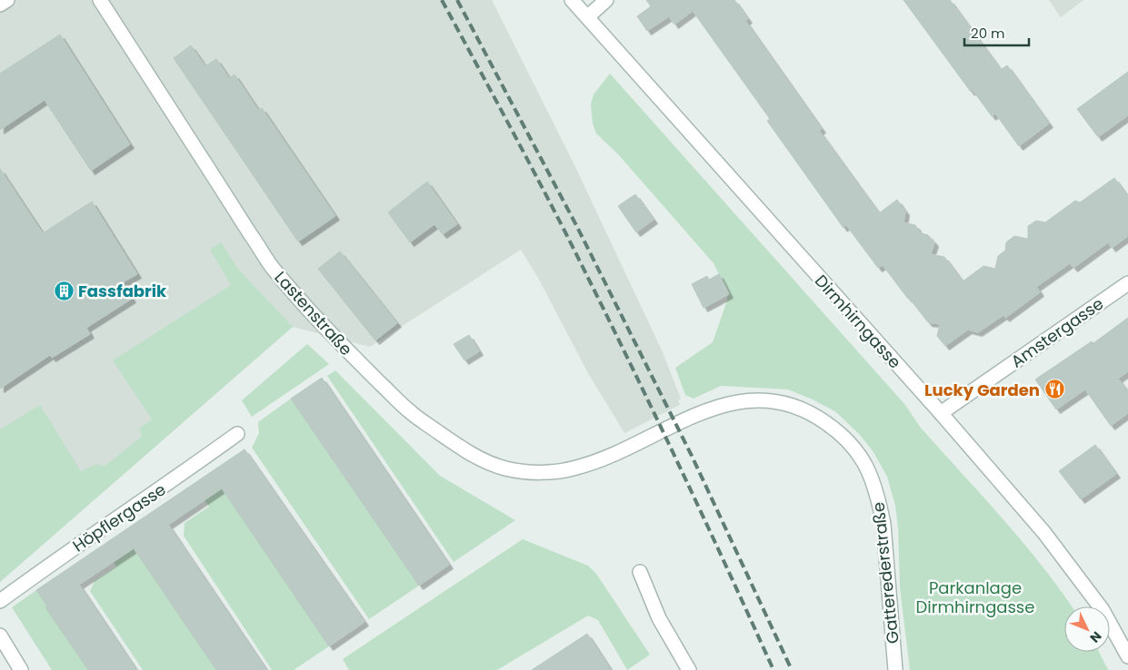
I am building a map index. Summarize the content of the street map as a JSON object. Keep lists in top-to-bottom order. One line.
{"streets":{"street":["Lastenstraße","Dirmhirngasse","Amstergasse","Höpflergasse","Gatterederstraße"]},"crossings":[["Lastenstraße","Gatterederstraße"],["Dirmhirngasse","Amstergasse"]],"parks":["Parkanlage Dirmhirngasse"],"places":{"building":["Fassfabrik"],"restaurant":["Lucky Garden"]},"scale_bar":"20 m","north":"bottom right"}
